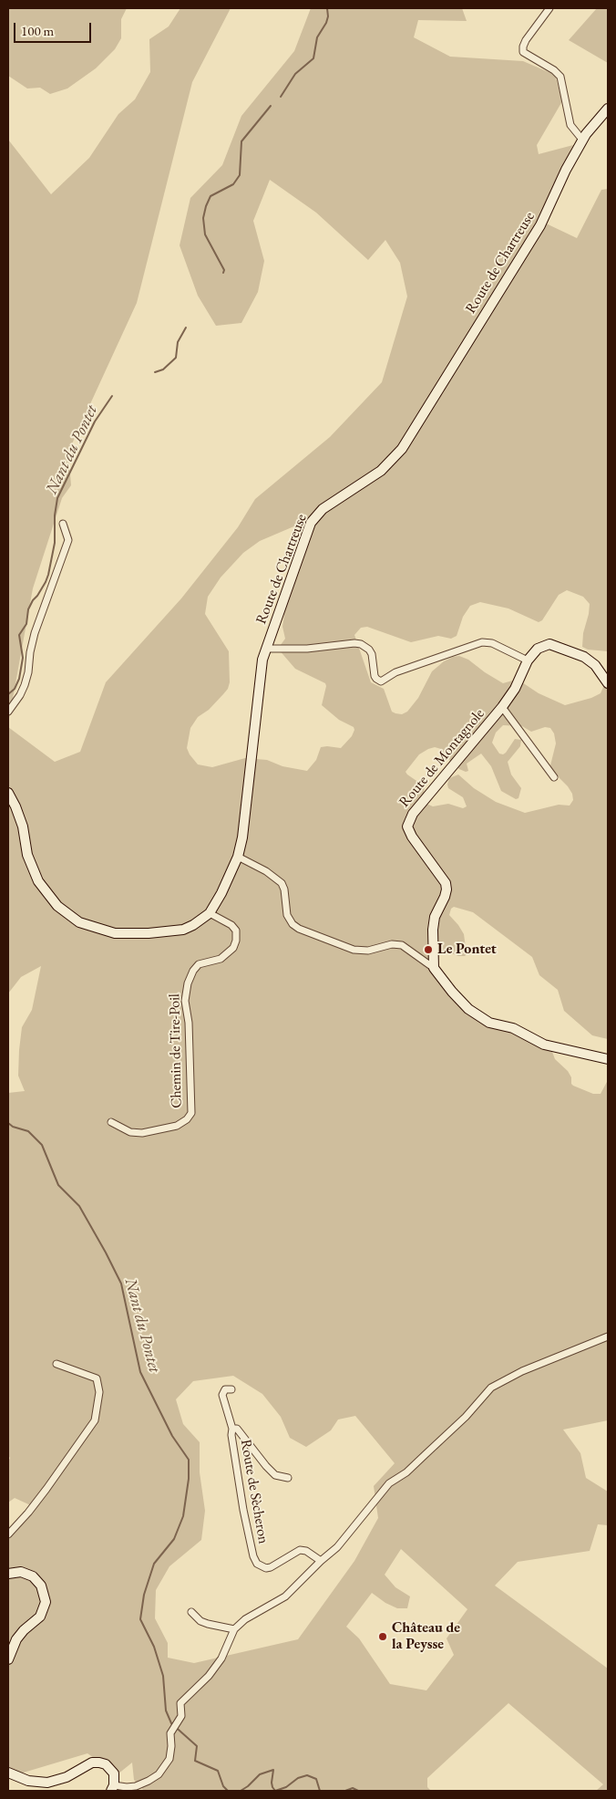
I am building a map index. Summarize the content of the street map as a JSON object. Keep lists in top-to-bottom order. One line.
{"streets":{"main road":["Route de Chartreuse","Route de Montagnole"],"street":["Chemin de Tire-Poil","Route de Sècheron"]},"crossings":[["Route de Chartreuse","Chemin de Tire-Poil"]],"water":["Nant du Pontet"],"places":["Le Pontet","Château de la Peysse"],"scale_bar":"100 m"}
